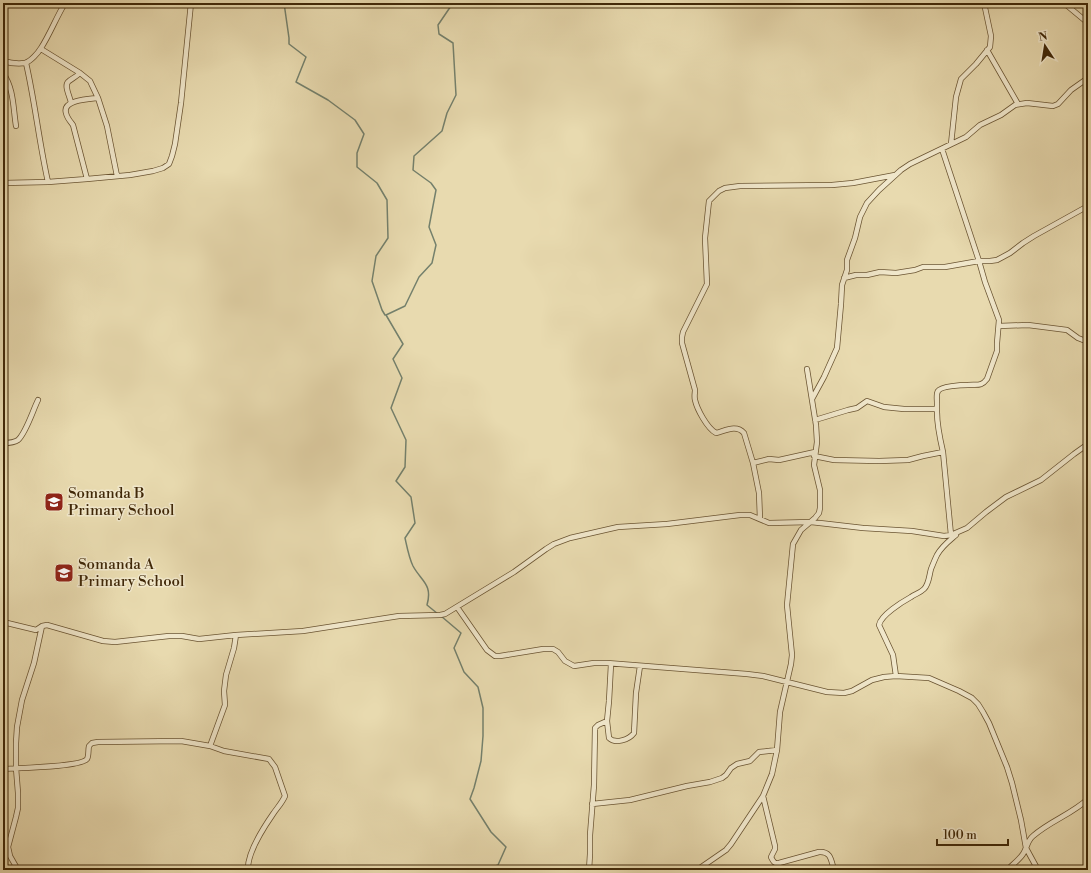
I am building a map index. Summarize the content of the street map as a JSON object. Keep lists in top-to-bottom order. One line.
{"places":{"school or university":["Somanda B Primary School","Somanda A Primary School"]},"scale_bar":"100 m","north":"top"}
